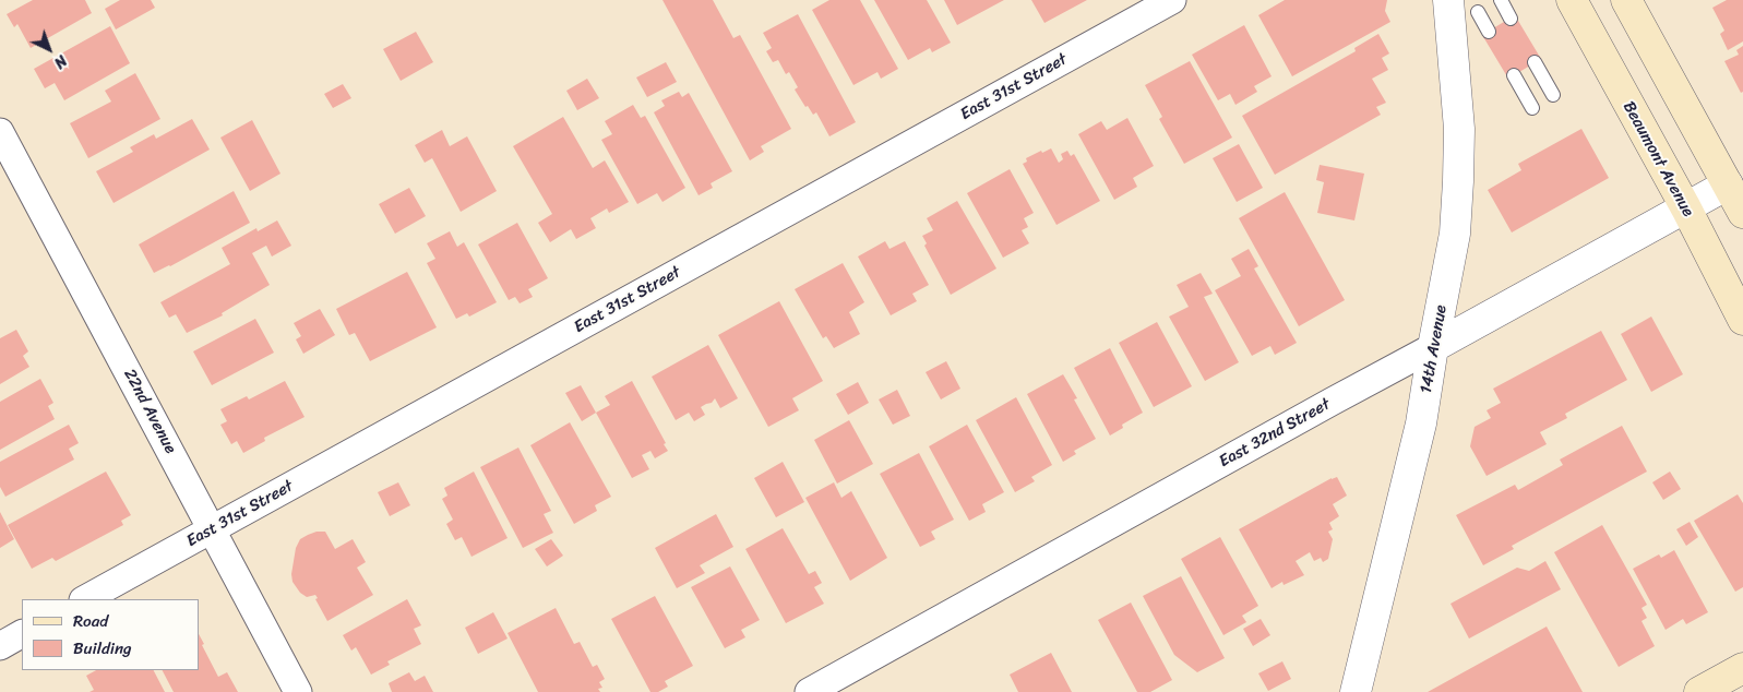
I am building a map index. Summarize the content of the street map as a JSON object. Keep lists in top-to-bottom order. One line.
{"streets":{"main road":["Beaumont Avenue"],"street":["East 31st Street","14th Avenue","22nd Avenue","East 32nd Street"]},"crossings":[["East 31st Street","22nd Avenue"],["Beaumont Avenue","East 32nd Street"],["14th Avenue","East 32nd Street"]],"legend":["Road","Building"],"north":"bottom right"}
